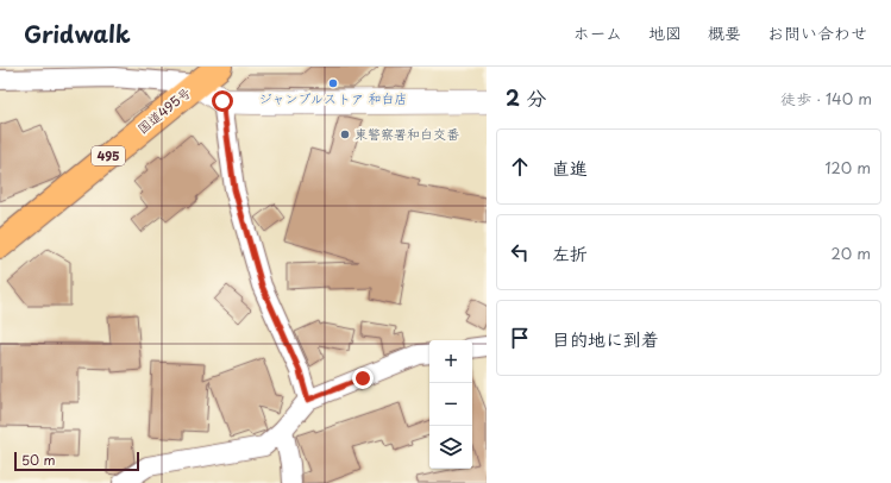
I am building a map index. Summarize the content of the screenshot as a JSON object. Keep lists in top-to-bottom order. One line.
{"streets":{"highway":["国道495号","495"]},"places":["ジャンブルストア 和白店","東警察署和白交番"],"scale_bar":"50 m","page":{"header":"Gridwalk","nav":["ホーム","地図","概要","お問い合わせ"],"heading":["2 分","徒歩 · 140 m"],"list":[["直進","120 m"],["左折","20 m"],"目的地に到着"],"map_buttons":["+","−"],"scale":"50 m"}}
